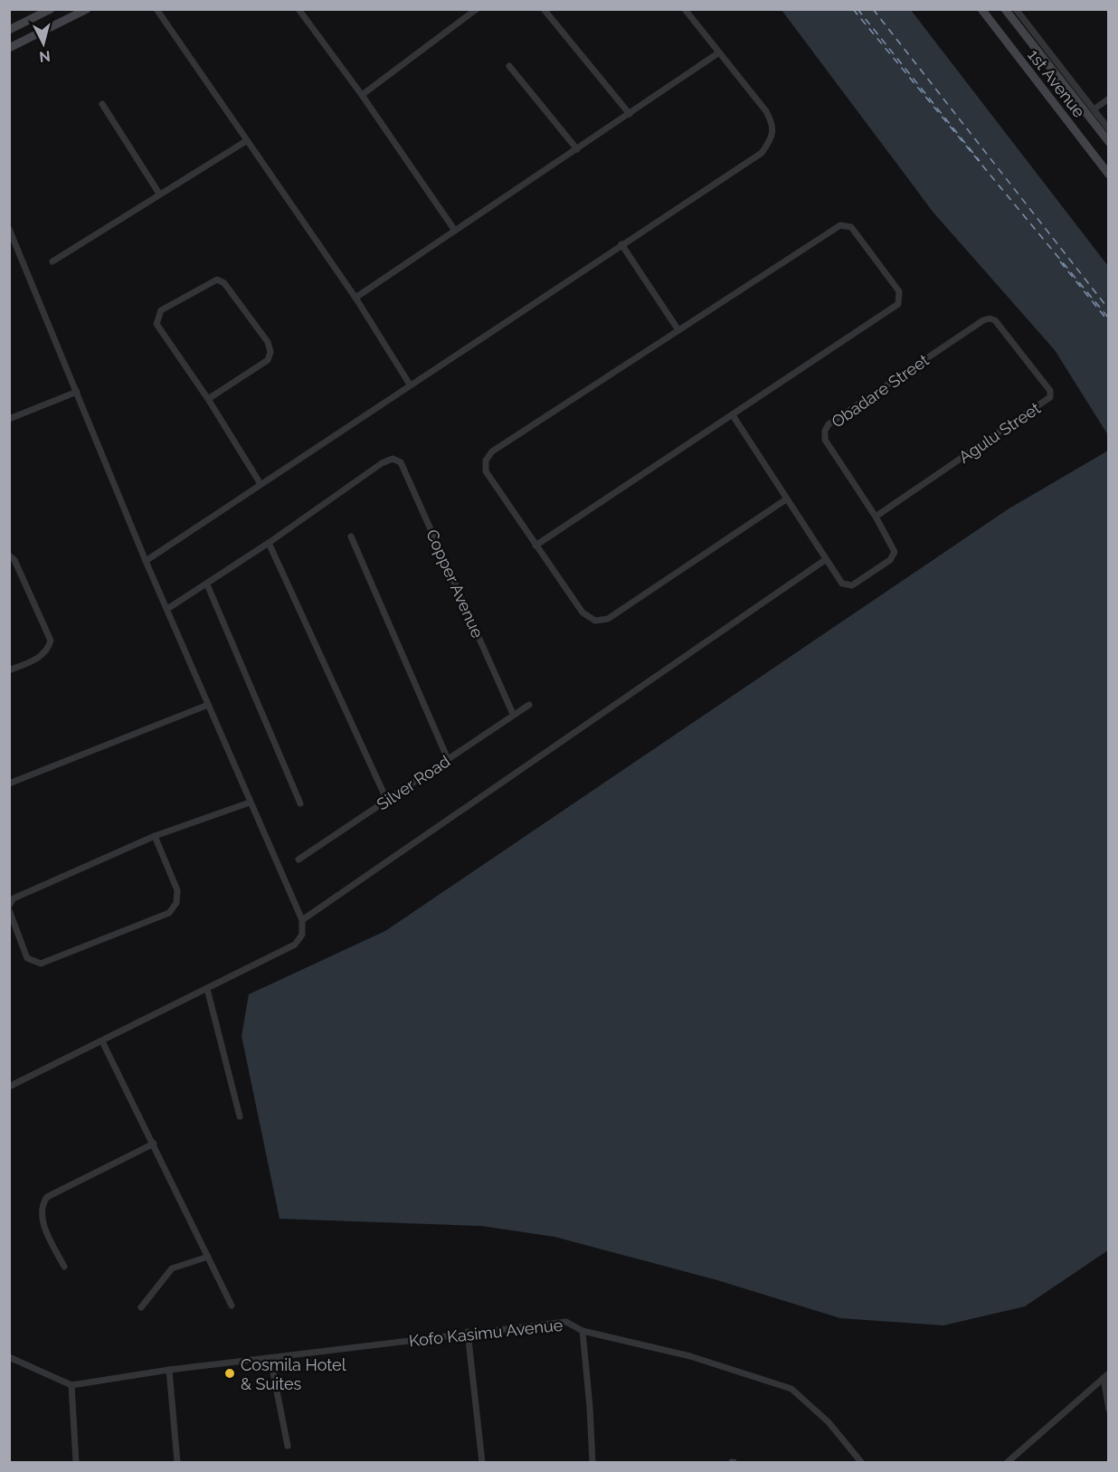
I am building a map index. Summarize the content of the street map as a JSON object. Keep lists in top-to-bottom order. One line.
{"streets":{"main road":["1st Avenue"],"street":["Obadare Street","Agulu Street","Copper Avenue","Silver Road","Kofo Kasimu Avenue"]},"crossings":[["Obadare Street","Agulu Street"],["Copper Avenue","Silver Road"]],"places":["Cosmila Hotel & Suites"],"north":"bottom"}
